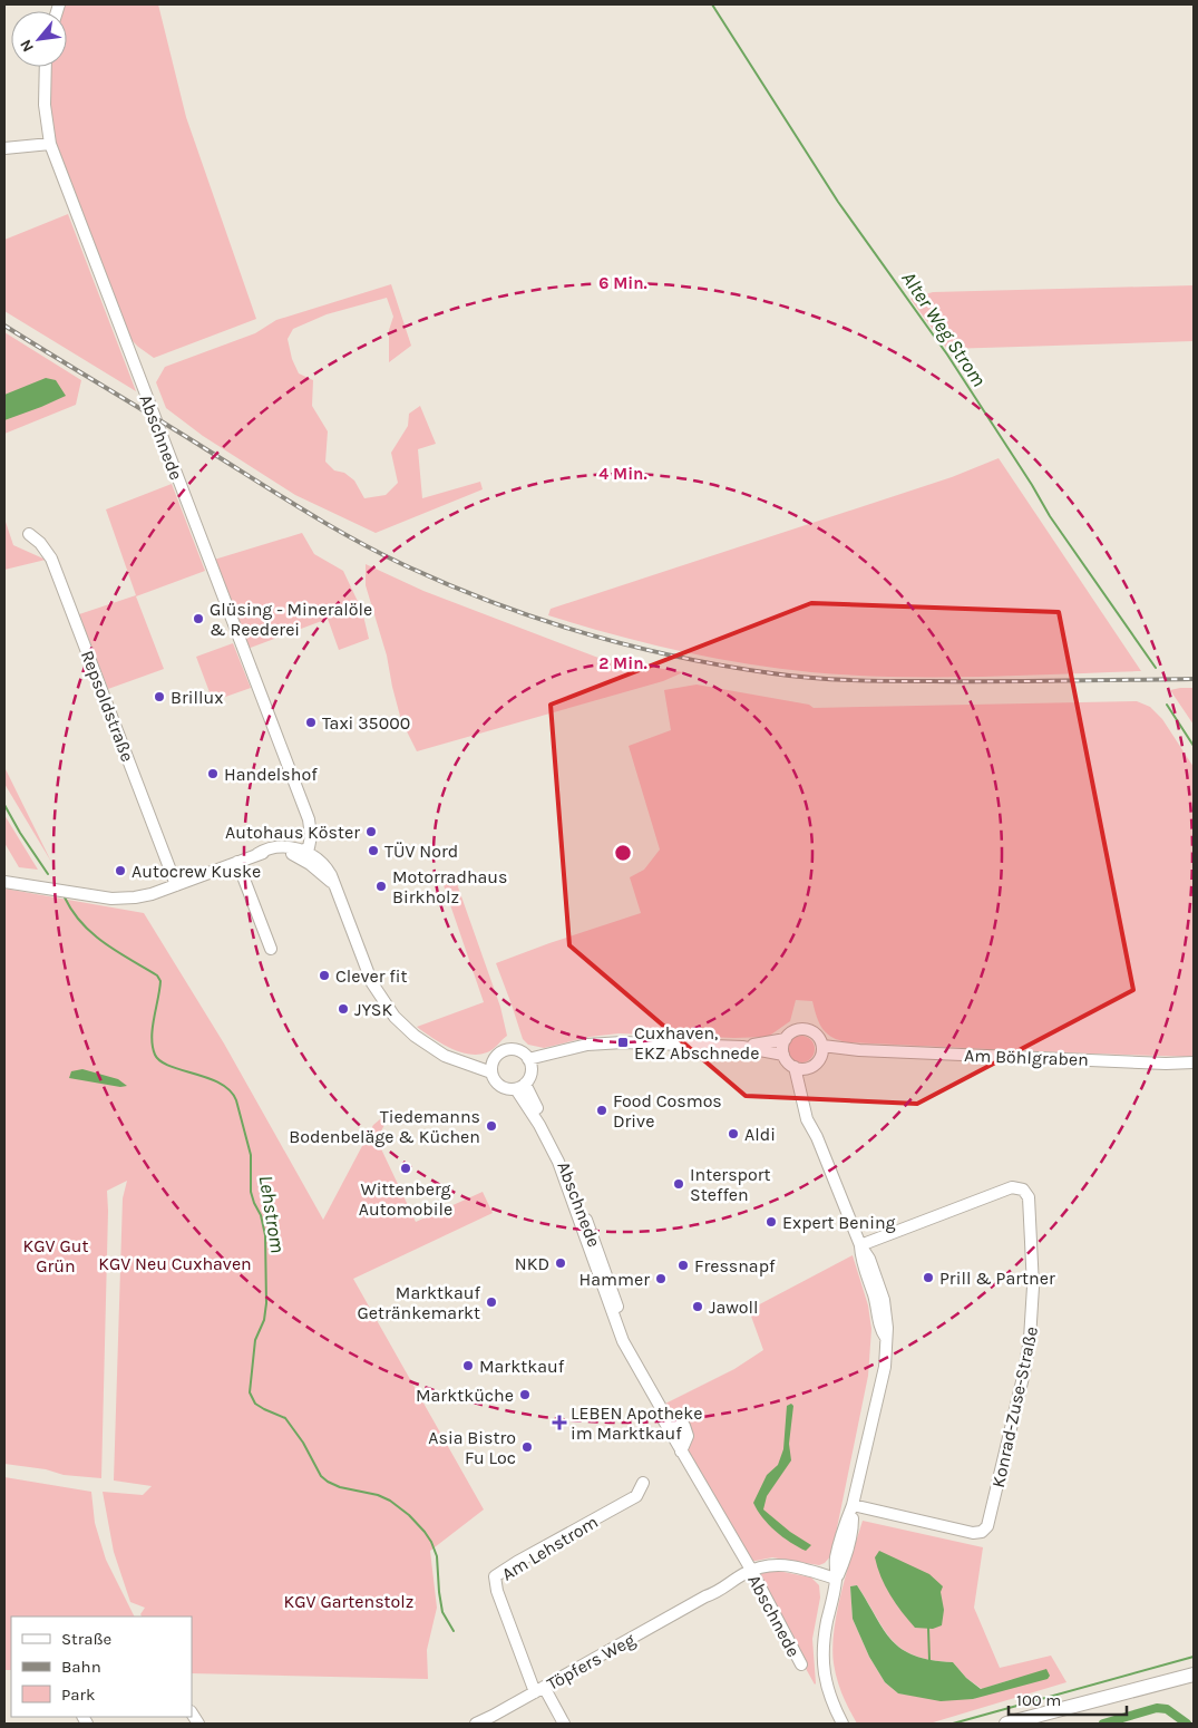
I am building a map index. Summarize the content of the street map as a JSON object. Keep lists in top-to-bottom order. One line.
{"streets":{"street":["Abschnede","Repsoldstraße","Am Böhlgraben","Konrad-Zuse-Straße","Am Lehstrom","Töpfers Weg"]},"crossings":[["Abschnede","Töpfers Weg"],["Am Lehstrom","Töpfers Weg"]],"water":["Alter Weg Strom","Lehstrom"],"parks":["KGV Gut Grün","KGV Neu Cuxhaven","KGV Gartenstolz"],"places":{"other":["Glüsing - Mineralöle & Reederei","Brillux","Taxi 35000","Handelshof","Autohaus Köster","TÜV Nord","Autocrew Kuske","Motorradhaus Birkholz","Clever fit","JYSK","Food Cosmos Drive","Tiedemanns Bodenbeläge & Küchen","Aldi","Wittenberg Automobile","Intersport Steffen","Expert Bening","NKD","Fressnapf","Prill & Partner","Hammer","Marktkauf Getränkemarkt","Jawoll","Marktkauf","Marktküche","Asia Bistro Fu Loc"],"transit":["Cuxhaven, EKZ Abschnede"],"health":["LEBEN Apotheke im Marktkauf"]},"legend":["Straße","Bahn","Park"],"scale_bar":"100 m","north":"bottom left","rings":["6 Min.","4 Min.","2 Min."]}
